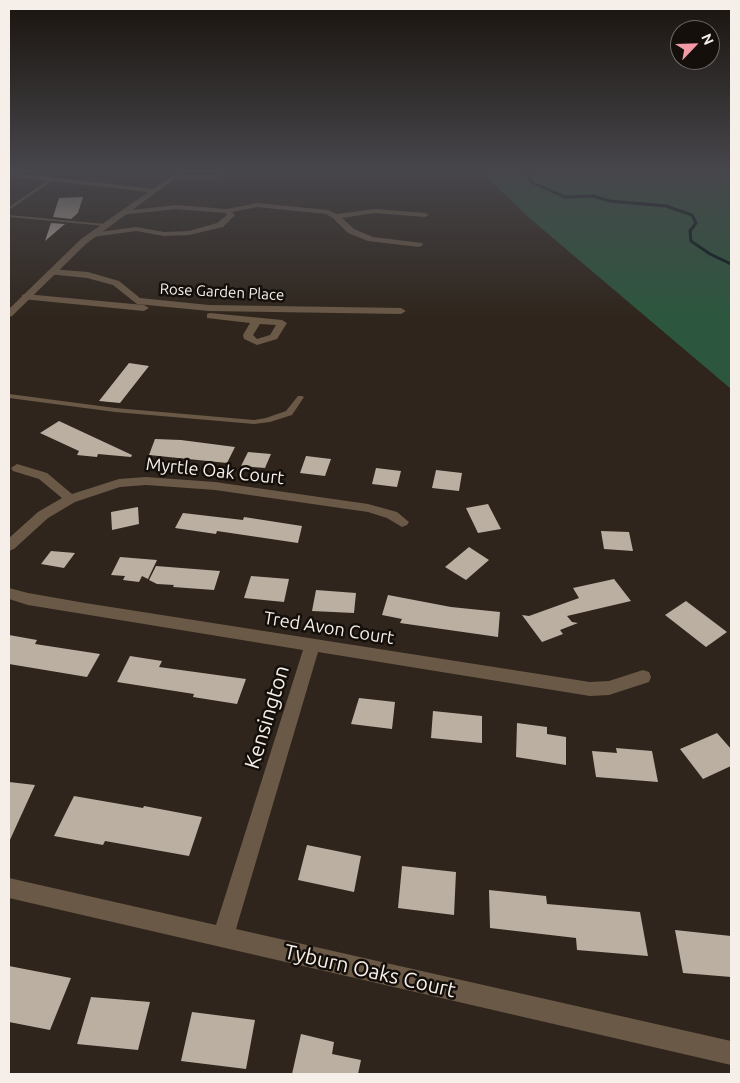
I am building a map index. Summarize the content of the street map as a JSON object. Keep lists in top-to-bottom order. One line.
{"streets":{"street":["Rose Garden Place","Myrtle Oak Court","Tred Avon Court","Kensington","Tyburn Oaks Court"]},"crossings":[["Tred Avon Court","Kensington"],["Kensington","Tyburn Oaks Court"]],"north":"top right"}
